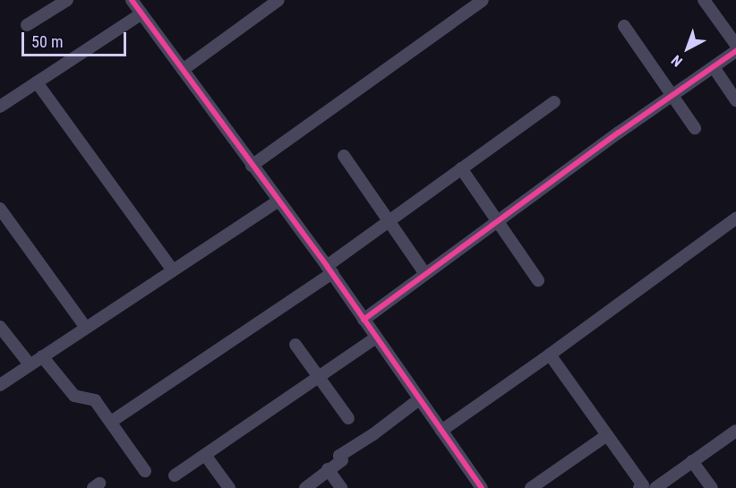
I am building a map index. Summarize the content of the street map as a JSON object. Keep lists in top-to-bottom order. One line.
{"scale_bar":"50 m","north":"bottom left"}
